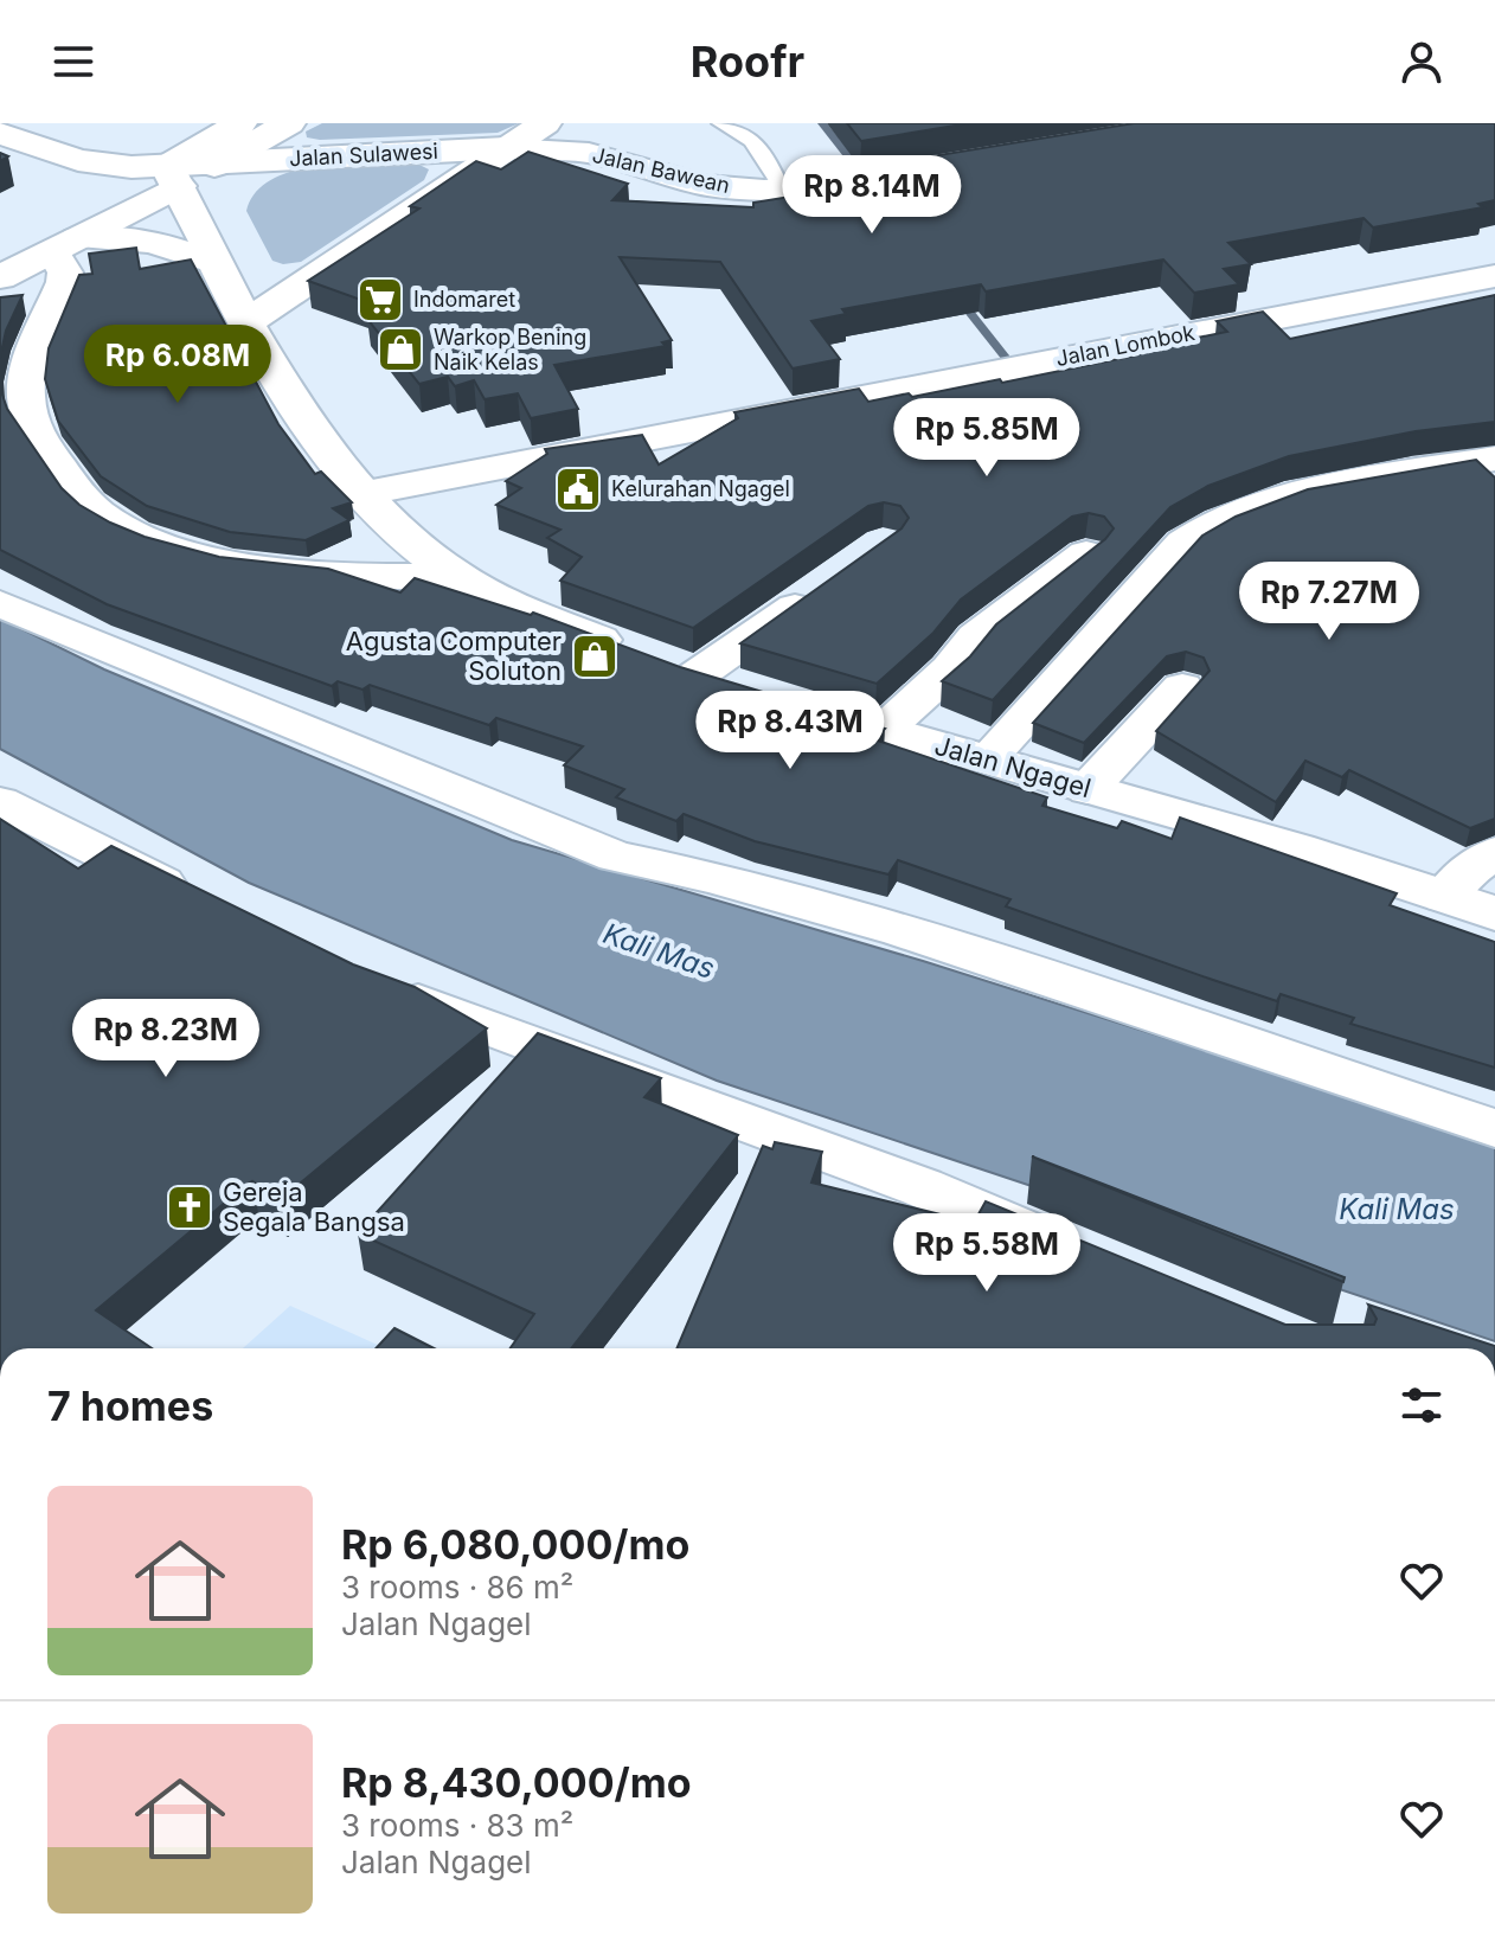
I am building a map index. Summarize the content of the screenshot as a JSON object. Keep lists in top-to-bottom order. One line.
{"streets":{"main road":["Jalan Sulawesi","Jalan Ngagel"],"street":["Jalan Bawean","Jalan Lombok"]},"crossings":[["Jalan Sulawesi","Jalan Bawean"],["Jalan Sulawesi","Jalan Ngagel"],["Jalan Lombok","Jalan Ngagel"]],"water":["Kali Mas"],"places":{"supermarket":["Indomaret"],"shop":["Warkop Bening Naik Kelas","Agusta Computer Soluton"],"public building":["Kelurahan Ngagel"],"church":["Gereja Segala Bangsa"]},"page":{"header":"Roofr","price":["Rp 8.14M","Rp 6.08M","Rp 5.85M","Rp 7.27M","Rp 8.43M","Rp 8.23M","Rp 5.58M"],"heading":"7 homes","list":[{"name":"Rp 6,080,000/mo","note":"3 rooms · 86 m² · Jalan Ngagel"},{"name":"Rp 8,430,000/mo","note":"3 rooms · 83 m² · Jalan Ngagel"}]}}
